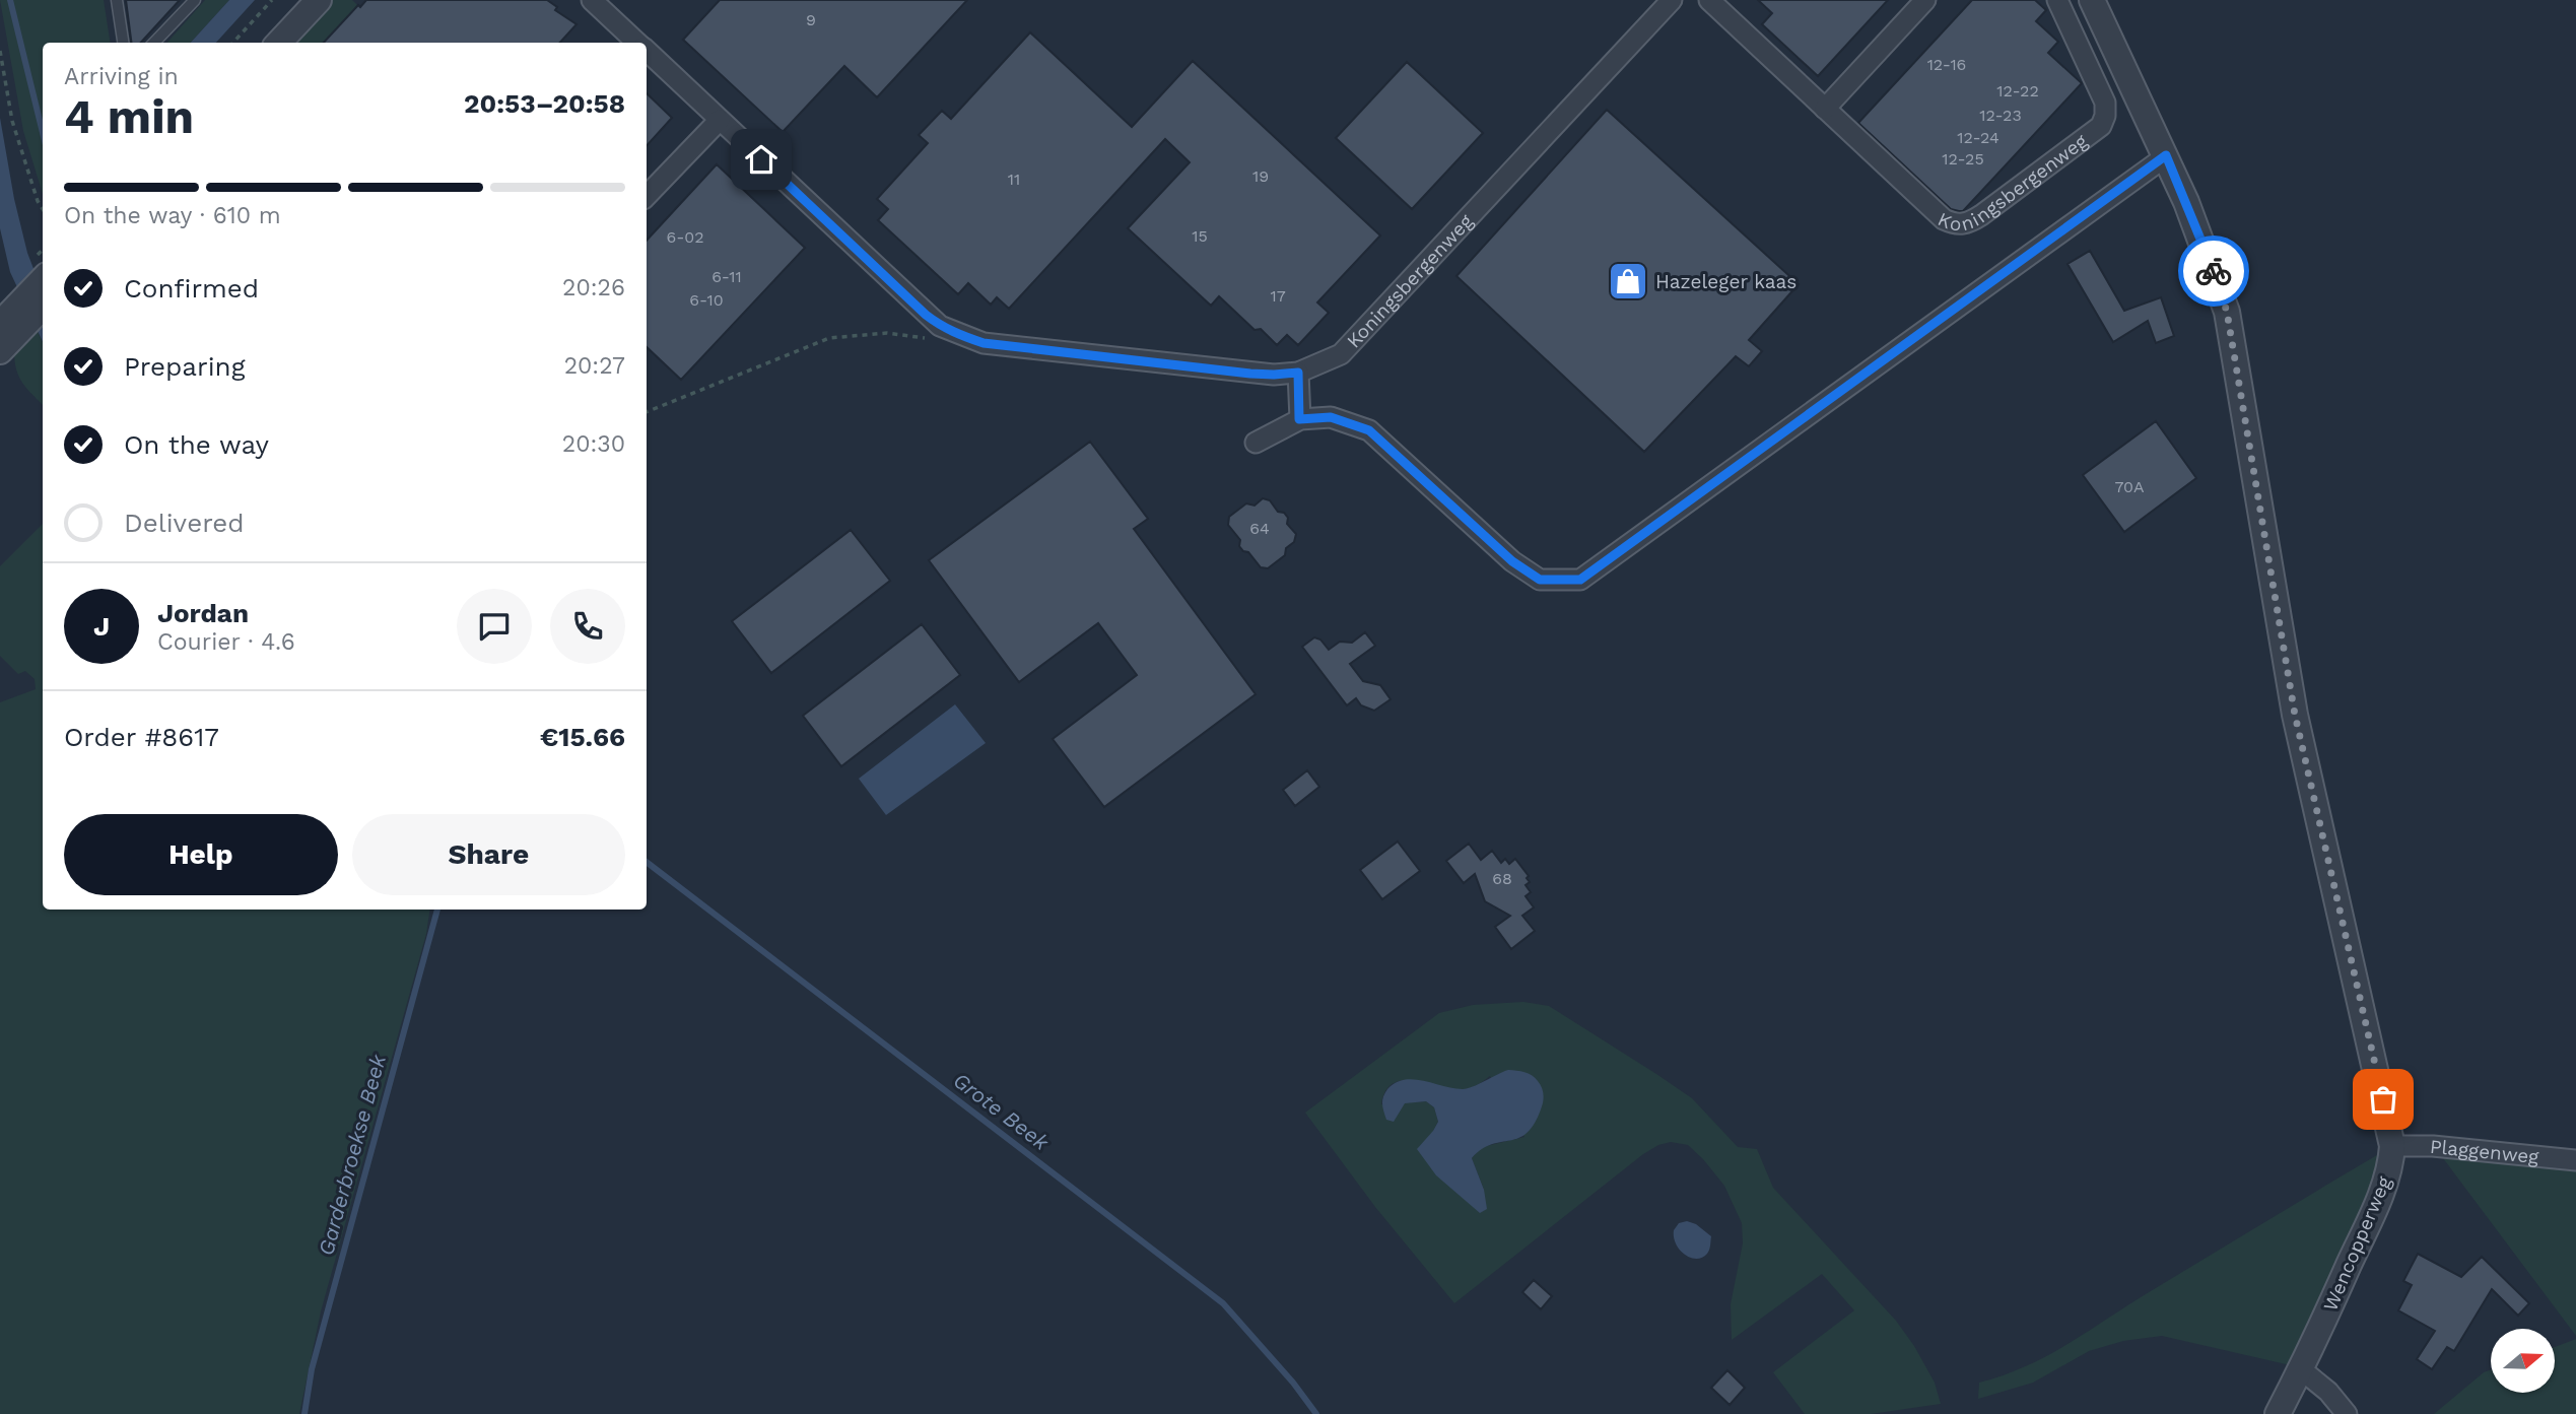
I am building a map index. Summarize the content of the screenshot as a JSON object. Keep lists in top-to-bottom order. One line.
{"streets":{"street":["Koningsbergenweg","Plaggenweg","Wencopperweg"]},"crossings":[["Plaggenweg","Wencopperweg"]],"water":["Grote Beek","Garderbroekse Beek"],"places":{"shop":["Hazeleger kaas"]},"house_numbers":["9","12-16","12-22","12-23","12-24","12-25","19","11","15","6-02","6-11","17","6-10","70A","64","68"],"north":"right","page":{"heading":["4 min","Arriving in","20:53–20:58"],"panel":["Jordan","Courier · 4.6","Order #8617","€15.66"],"bar":"On the way · 610 m","list":[["Confirmed","20:26"],["Preparing","20:27"],["On the way","20:30"],"Delivered"],"round":"J","buttons":["Help","Share"]}}
